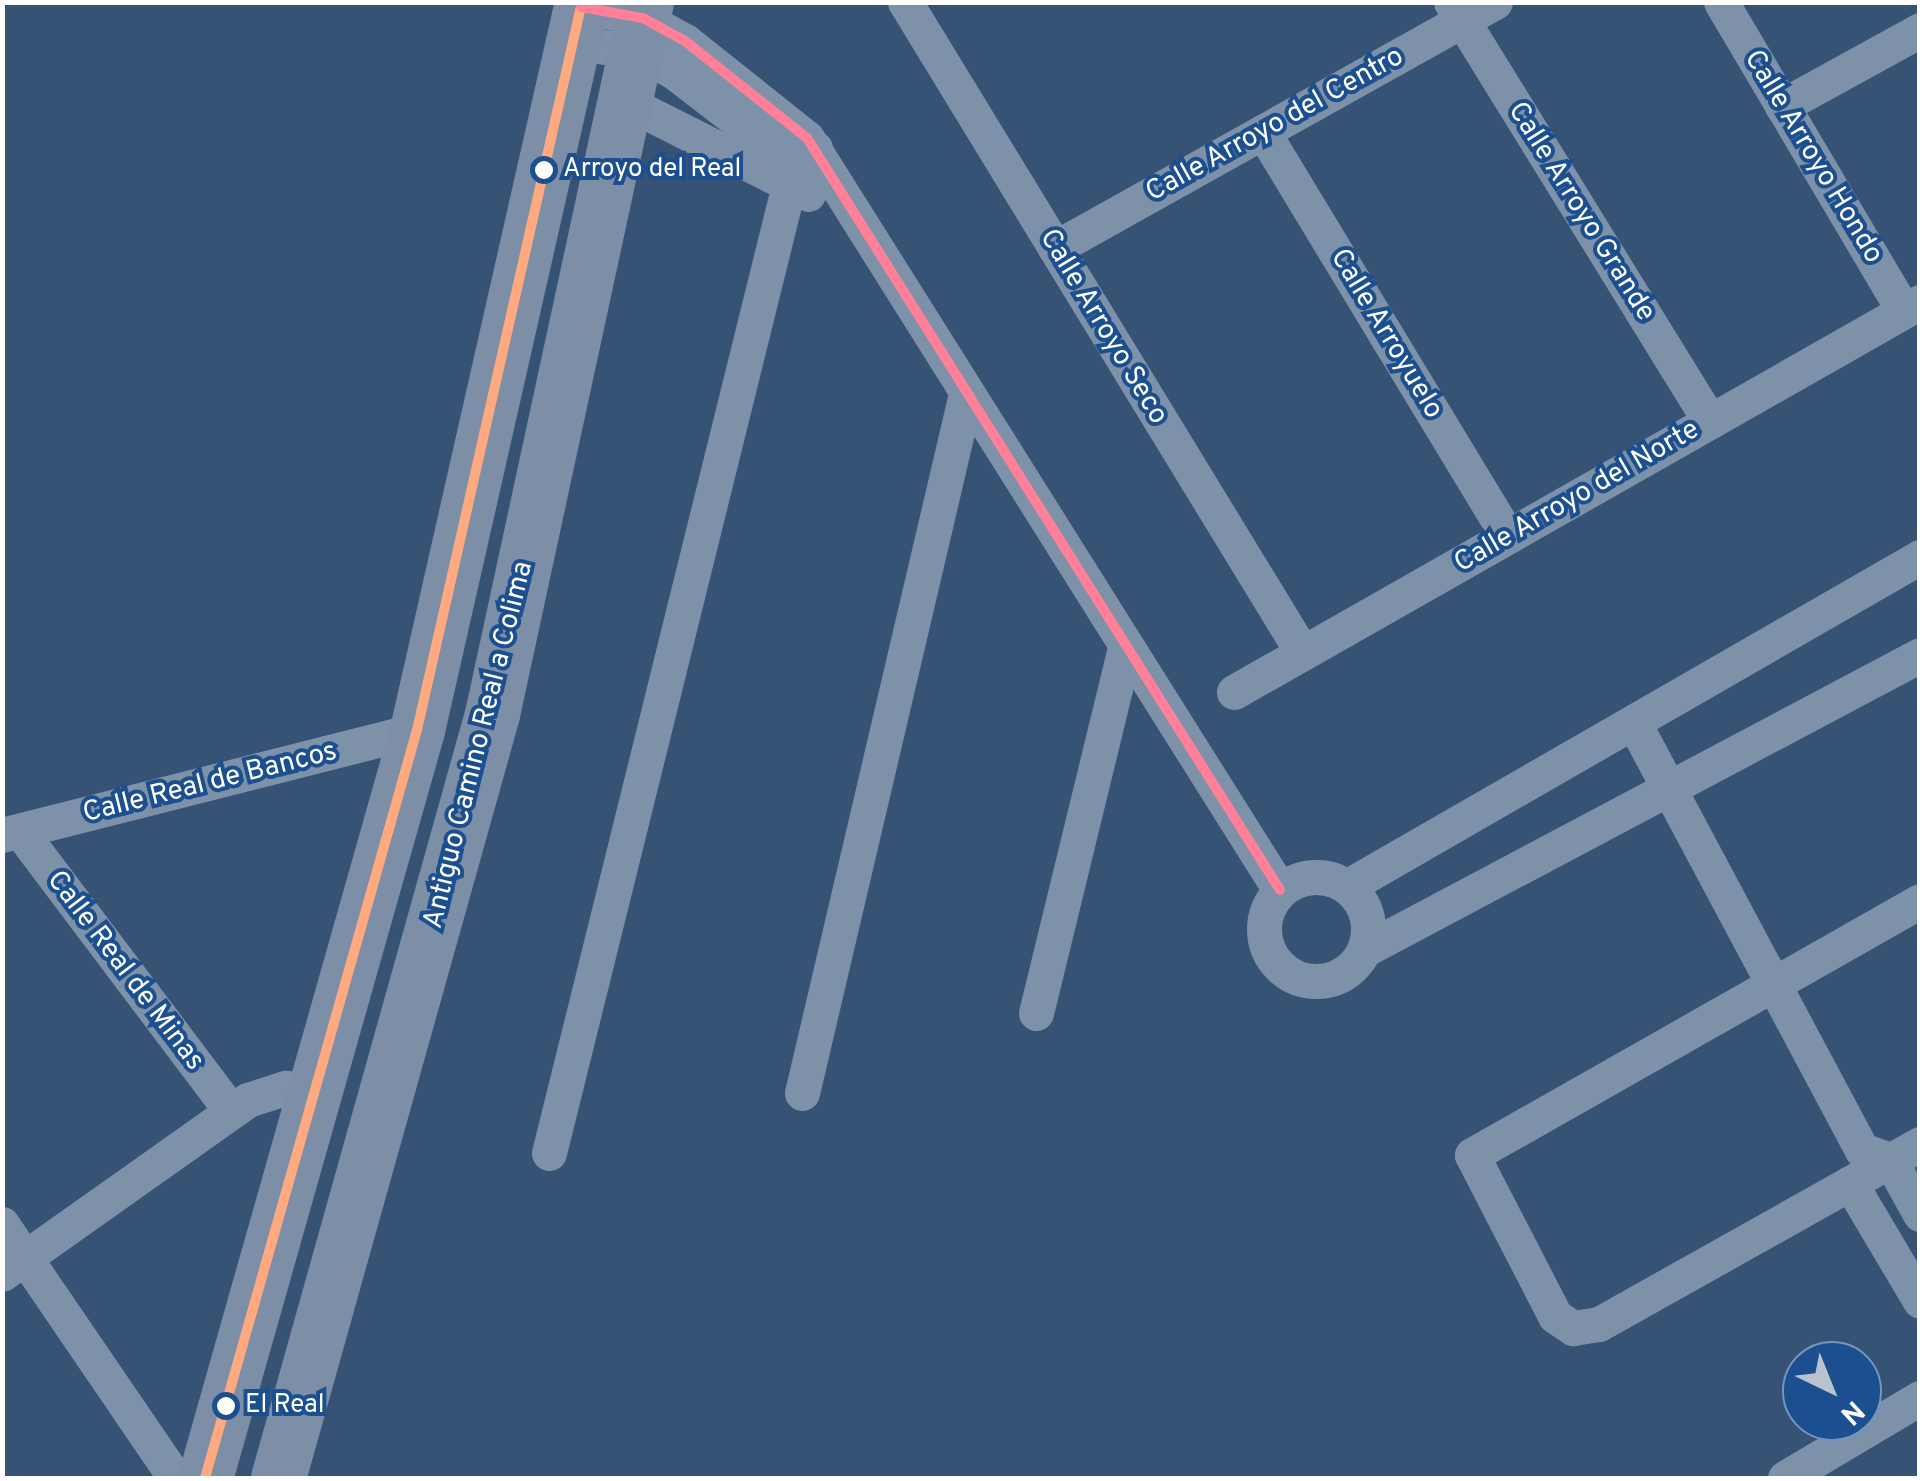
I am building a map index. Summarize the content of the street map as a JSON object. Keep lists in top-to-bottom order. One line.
{"streets":{"main road":["Antiguo Camino Real a Colima"],"street":["Calle Arroyo del Centro","Calle Arroyo Hondo","Calle Arroyo Grande","Calle Arroyo Seco","Calle Arroyuelo","Calle Arroyo del Norte","Calle Real de Bancos","Calle Real de Minas"]},"crossings":[["Calle Arroyo del Centro","Calle Arroyo Grande"],["Calle Arroyo del Centro","Calle Arroyo Seco"],["Calle Arroyo del Centro","Calle Arroyuelo"],["Calle Arroyo Hondo","Calle Arroyo del Norte"],["Calle Arroyo Grande","Calle Arroyo del Norte"],["Calle Arroyo Seco","Calle Arroyo del Norte"],["Calle Arroyuelo","Calle Arroyo del Norte"],["Calle Real de Bancos","Calle Real de Minas"]],"places":["Arroyo del Real","El Real"],"north":"bottom right"}
